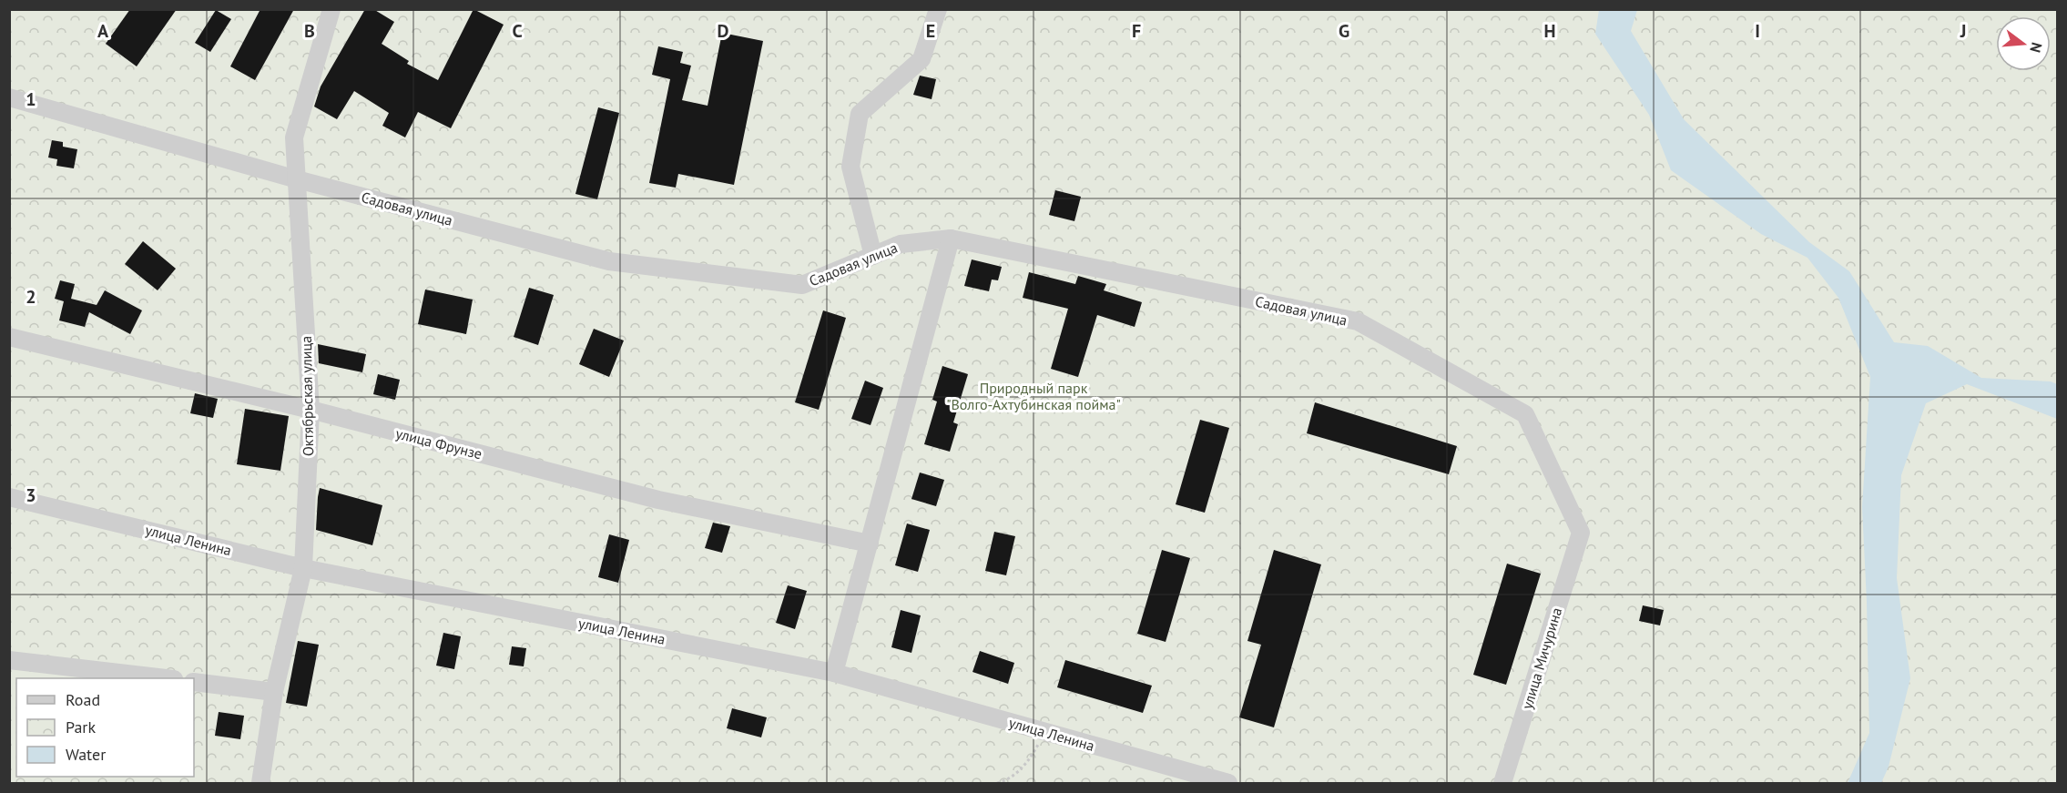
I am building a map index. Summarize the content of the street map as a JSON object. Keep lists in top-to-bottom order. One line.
{"streets":{"street":["Садовая улица","Октябрьская улица","улица Фрунзе","улица Ленина","улица Мичурина"]},"crossings":[["Садовая улица","Октябрьская улица"],["Садовая улица","улица Мичурина"],["Октябрьская улица","улица Фрунзе"],["Октябрьская улица","улица Ленина"]],"parks":["Природный парк \"Волго-Ахтубинская пойма\""],"legend":["Road","Park","Water"],"north":"right","grid":{"columns":["A","B","C","D","E","F","G","H","I","J"],"rows":["1","2","3"]}}
